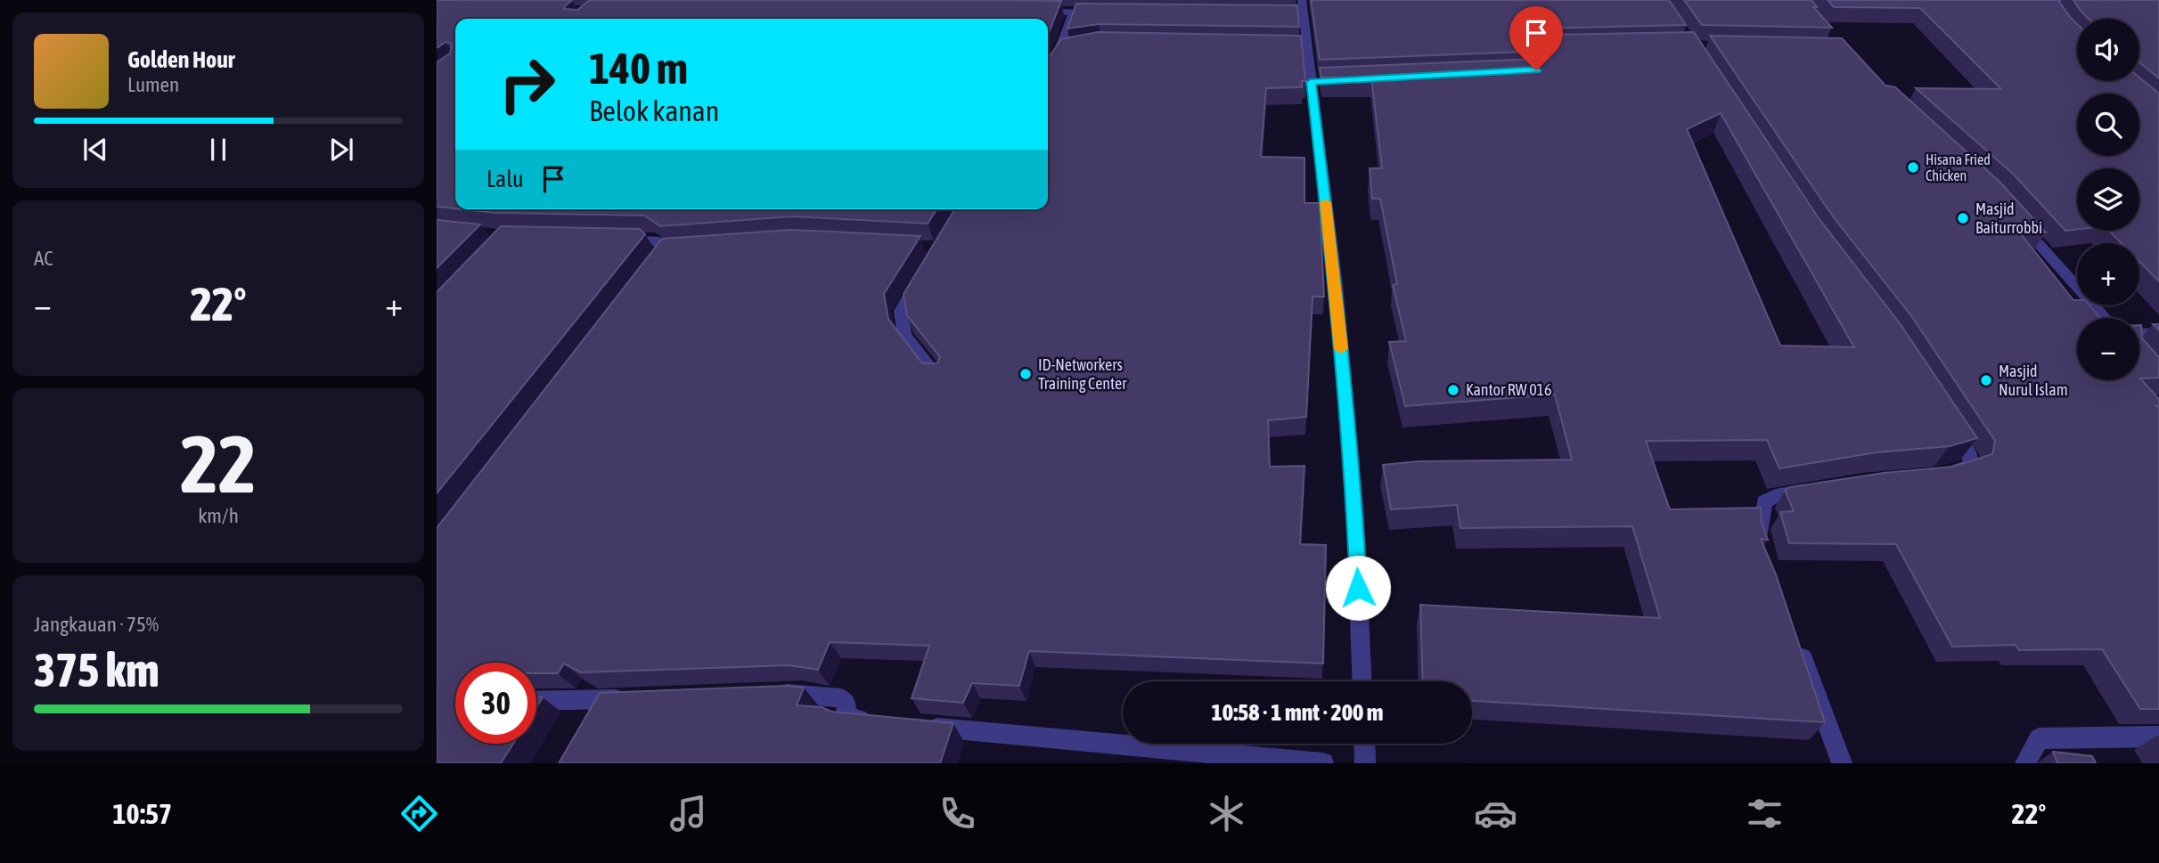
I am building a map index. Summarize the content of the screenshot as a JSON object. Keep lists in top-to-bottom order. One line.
{"places":["Hisana Fried Chicken","Masjid Baiturrobbi","ID-Networkers Training Center","Masjid Nurul Islam","Kantor RW 016"],"page":{"map_buttons":["+","−"],"turn":["140 m","Belok kanan"],"song":["Golden Hour","Lumen"],"then":"Lalu","tile":["AC",["22","km/h"],["Jangkauan · 75%","375 km"]],"heat":["−","22°","+"],"limit":"30","trip":"10:58 · 1 mnt · 200 m","tabs":["10:57","22°"]}}
